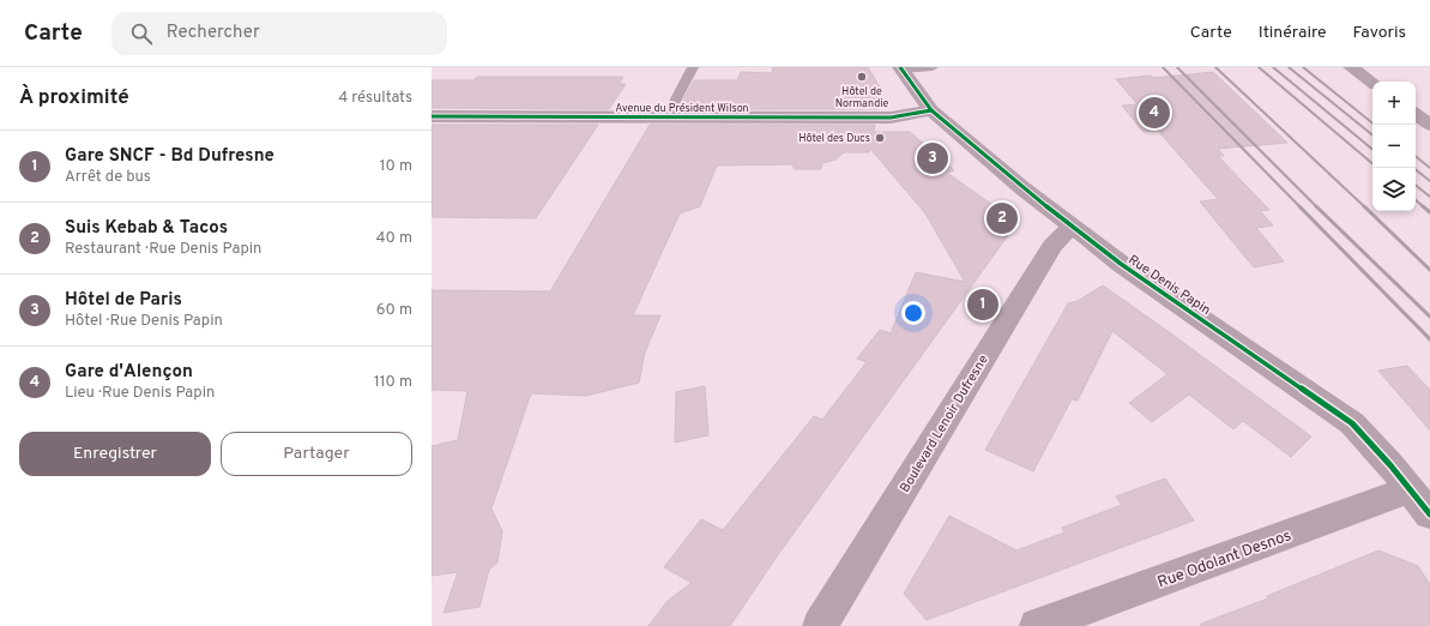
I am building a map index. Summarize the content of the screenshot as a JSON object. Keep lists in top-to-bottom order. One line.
{"streets":{"street":["Avenue du Président Wilson","Rue Denis Papin","Boulevard Lenoir Dufresne","Rue Odolant Desnos"]},"crossings":[["Avenue du Président Wilson","Rue Denis Papin"],["Rue Denis Papin","Boulevard Lenoir Dufresne"],["Rue Denis Papin","Rue Odolant Desnos"]],"places":["Hôtel de Normandie","Hôtel des Ducs"],"page":{"header":"Carte","search":"Rechercher","nav":["Carte","Itinéraire","Favoris"],"heading":["À proximité","4 résultats"],"map_buttons":["+","−"],"pins":["4","3","2","1"],"list":[{"mark":"1","name":"Gare SNCF - Bd Dufresne","note":"Arrêt de bus","value":"10 m"},{"mark":"2","name":"Suis Kebab & Tacos","note":"Restaurant · Rue Denis Papin","value":"40 m"},{"mark":"3","name":"Hôtel de Paris","note":"Hôtel · Rue Denis Papin","value":"60 m"},{"mark":"4","name":"Gare d'Alençon","note":"Lieu · Rue Denis Papin","value":"110 m"}],"buttons":["Enregistrer","Partager"]}}
